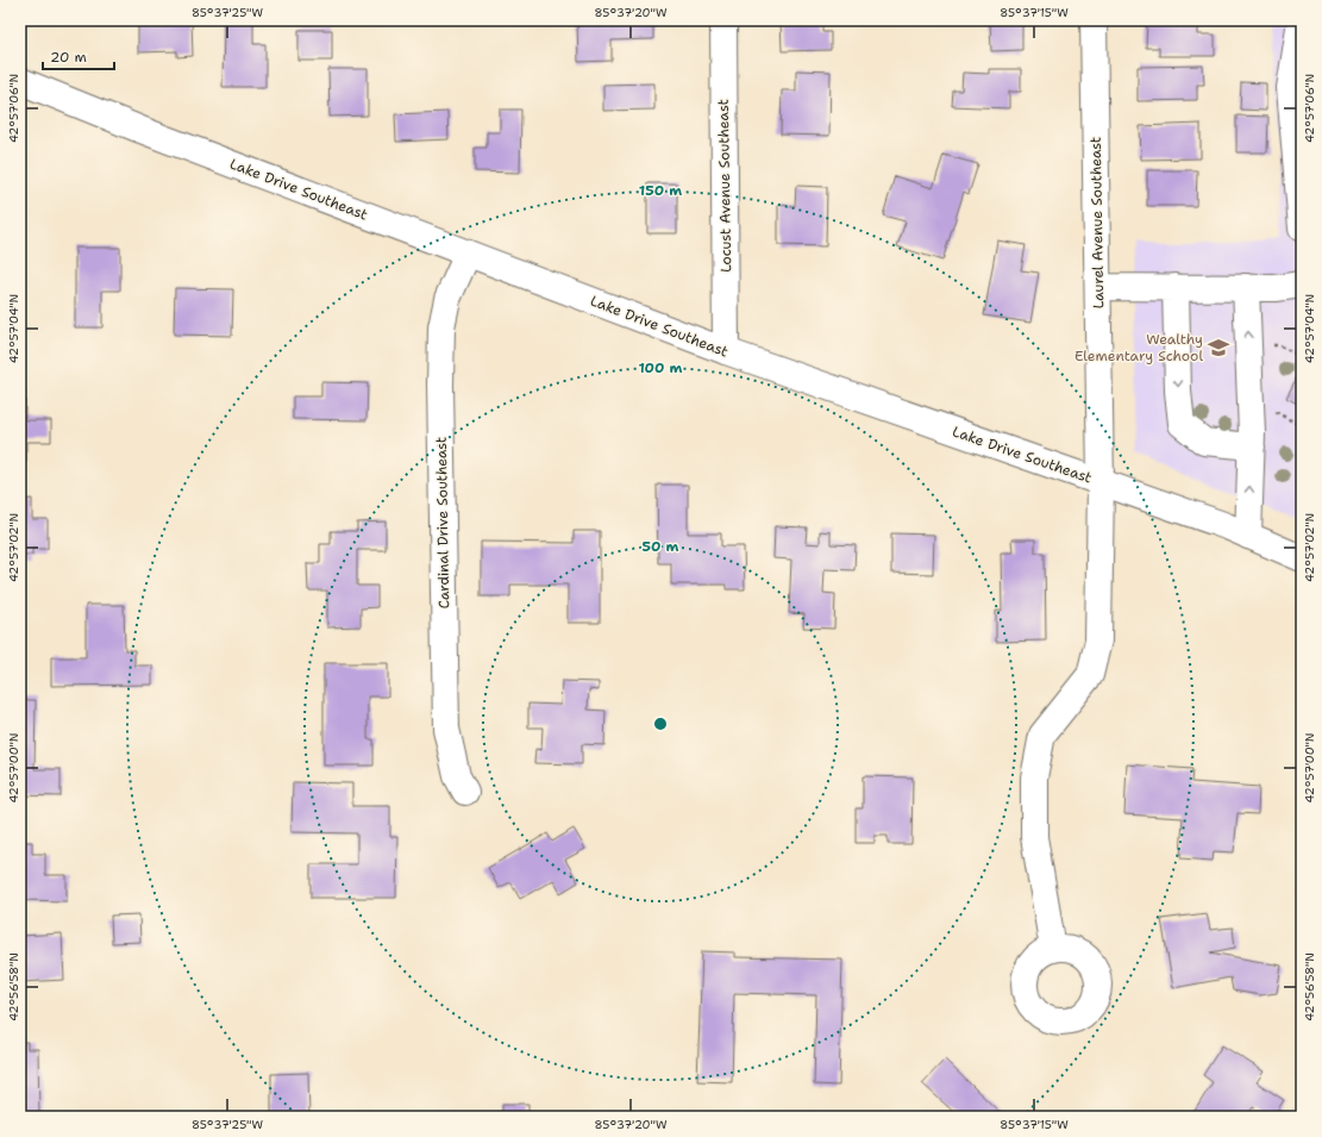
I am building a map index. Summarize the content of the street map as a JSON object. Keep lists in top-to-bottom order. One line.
{"streets":{"street":["Locust Avenue Southeast","Lake Drive Southeast","Laurel Avenue Southeast","Cardinal Drive Southeast"]},"crossings":[["Locust Avenue Southeast","Lake Drive Southeast"],["Lake Drive Southeast","Laurel Avenue Southeast"],["Lake Drive Southeast","Cardinal Drive Southeast"]],"places":{"school or university":["Wealthy Elementary School"]},"scale_bar":"20 m","coordinates":["85°37'25\"W","85°37'20\"W","85°37'15\"W","42°57'06\"N","42°57'04\"N","42°57'02\"N","42°57'00\"N","42°56'58\"N"],"rings":["150 m","100 m","50 m"]}
